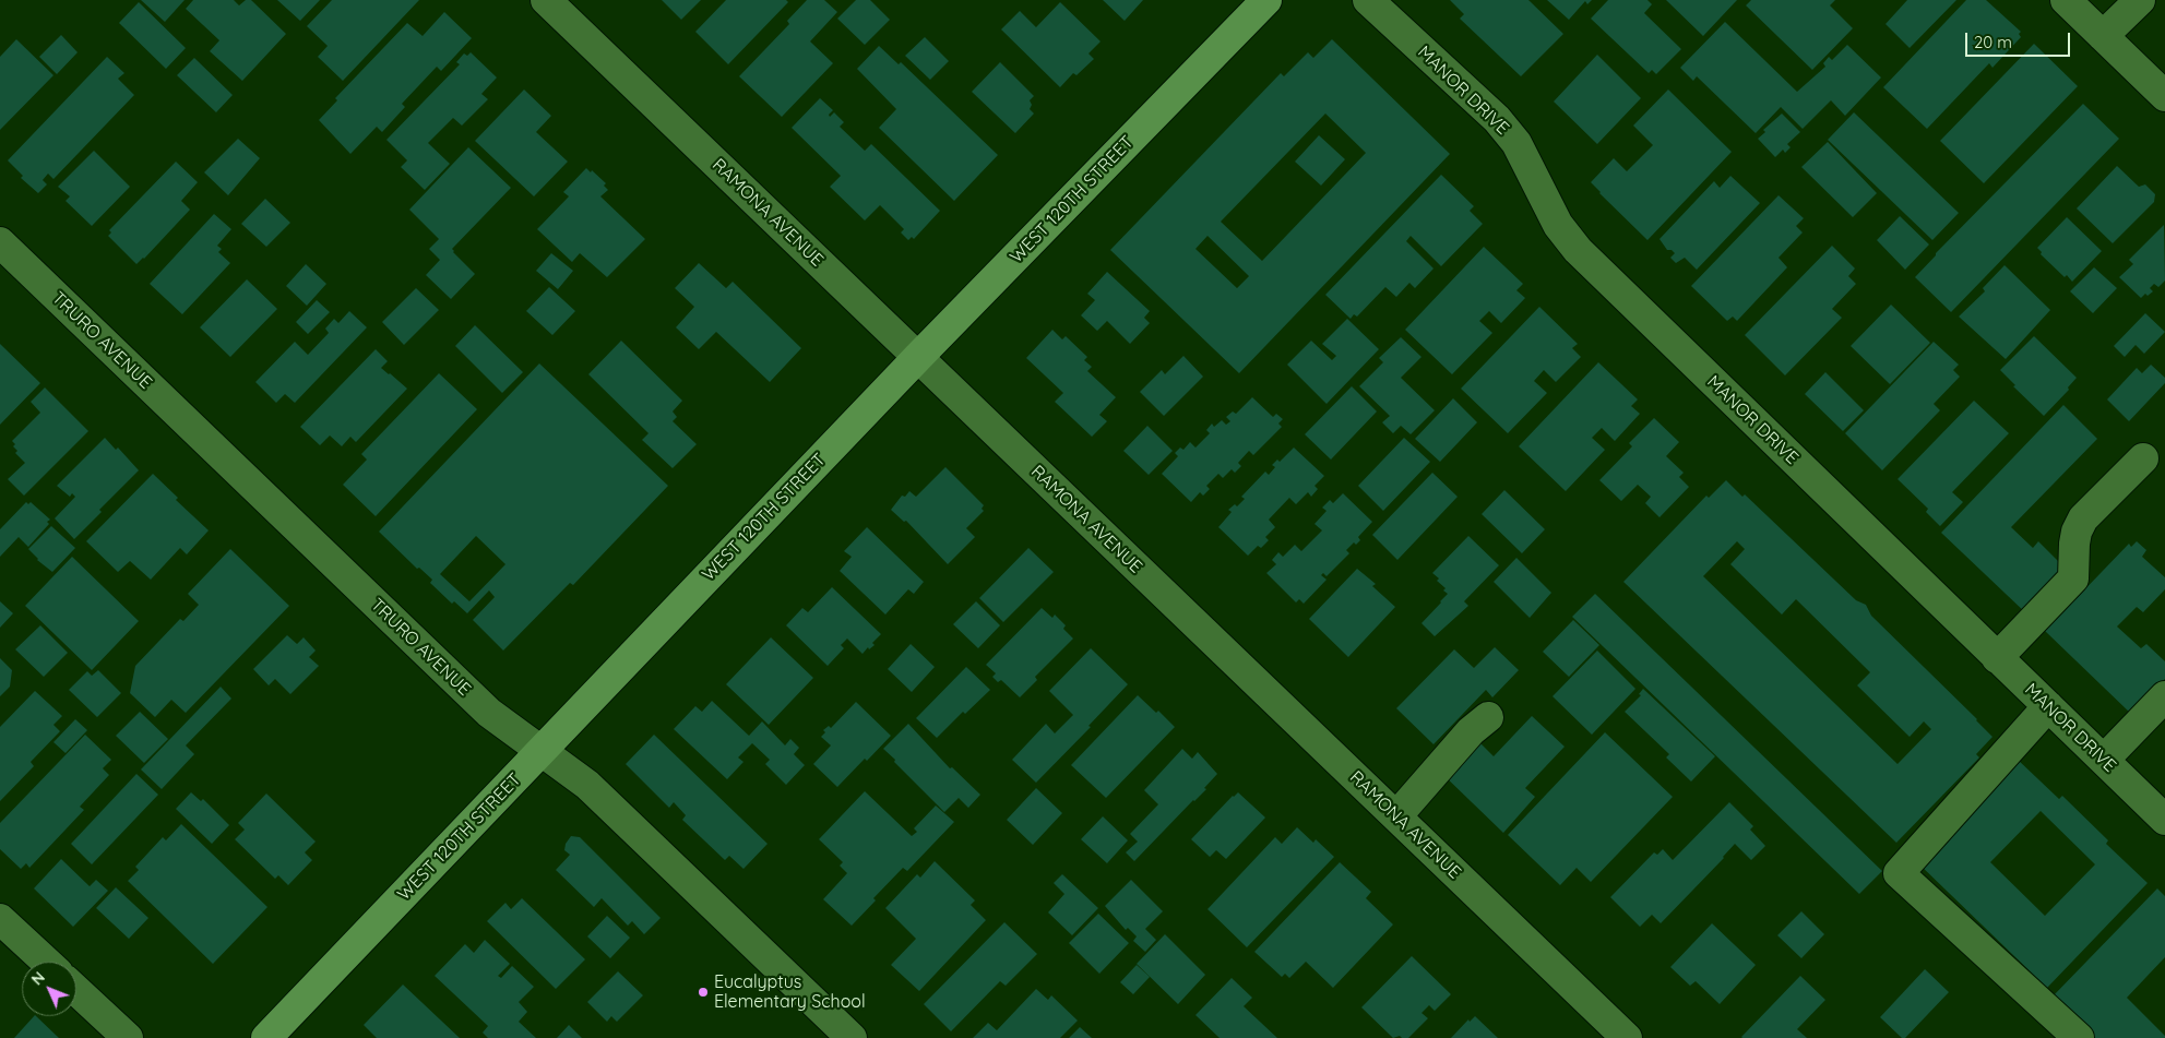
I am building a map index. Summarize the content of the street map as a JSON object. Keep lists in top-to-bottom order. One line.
{"streets":{"main road":["WEST 120TH STREET"],"street":["MANOR DRIVE","RAMONA AVENUE","TRURO AVENUE"]},"crossings":[["WEST 120TH STREET","RAMONA AVENUE"],["WEST 120TH STREET","TRURO AVENUE"]],"places":["Eucalyptus Elementary School"],"scale_bar":"20 m","north":"top left"}
